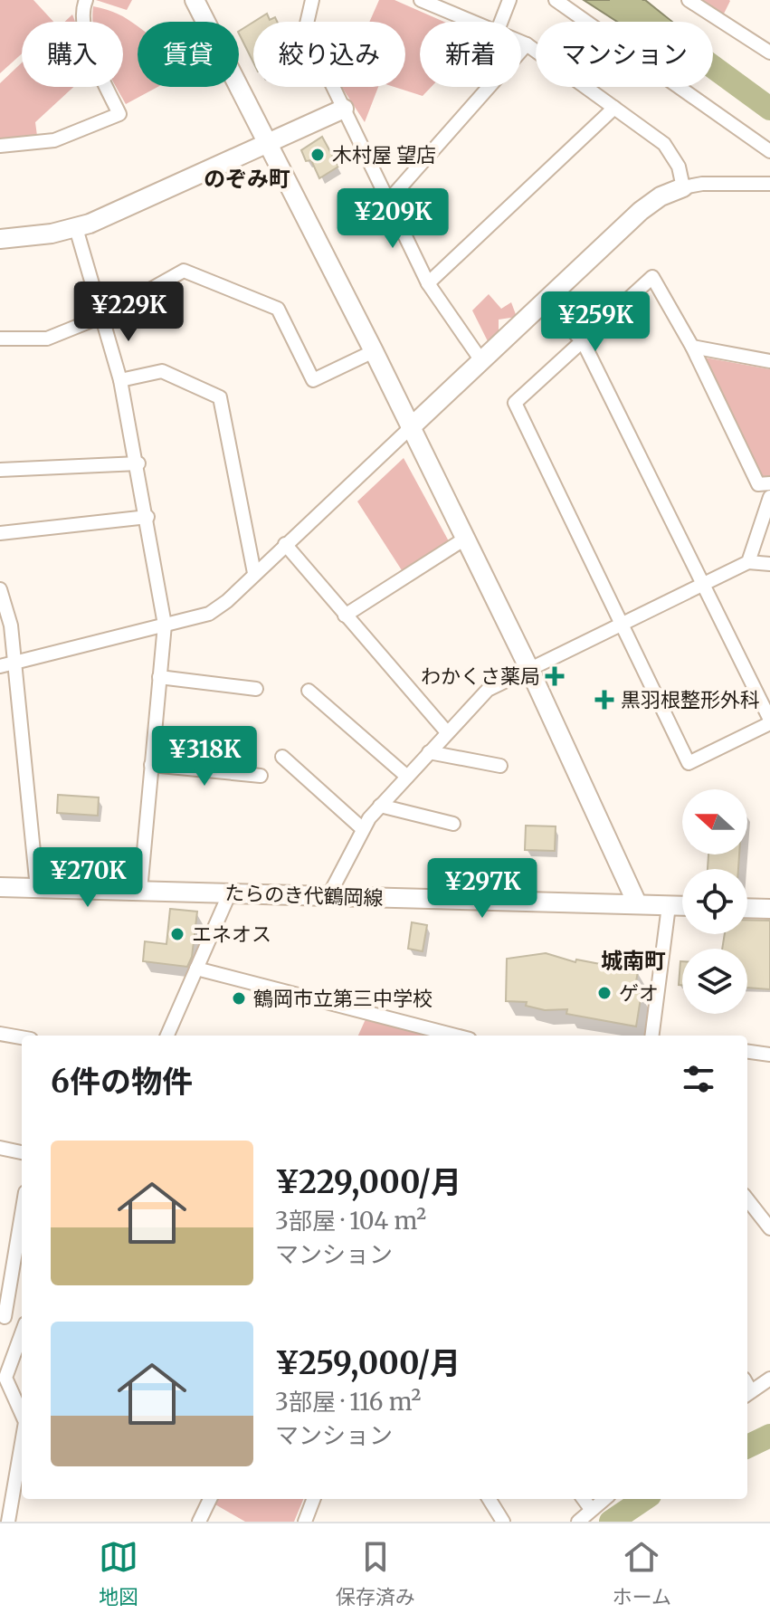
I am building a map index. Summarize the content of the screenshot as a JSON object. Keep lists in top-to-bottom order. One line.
{"streets":{"street":["たらのき代鶴岡線"]},"districts":["のぞみ町","城南町"],"places":{"other":["木村屋 望店","エネオス","ゲオ","鶴岡市立第三中学校"],"health":["わかくさ薬局","黒羽根整形外科"]},"north":"left","page":{"chip":["購入","賃貸","絞り込み","新着","マンション"],"price":["¥209K","¥229K","¥259K","¥318K","¥270K","¥297K"],"heading":"6件の物件","list":[{"name":"¥229,000/月","note":"3部屋 · 104 m² · マンション"},{"name":"¥259,000/月","note":"3部屋 · 116 m² · マンション"}],"tabs":["地図","保存済み","ホーム"]}}
